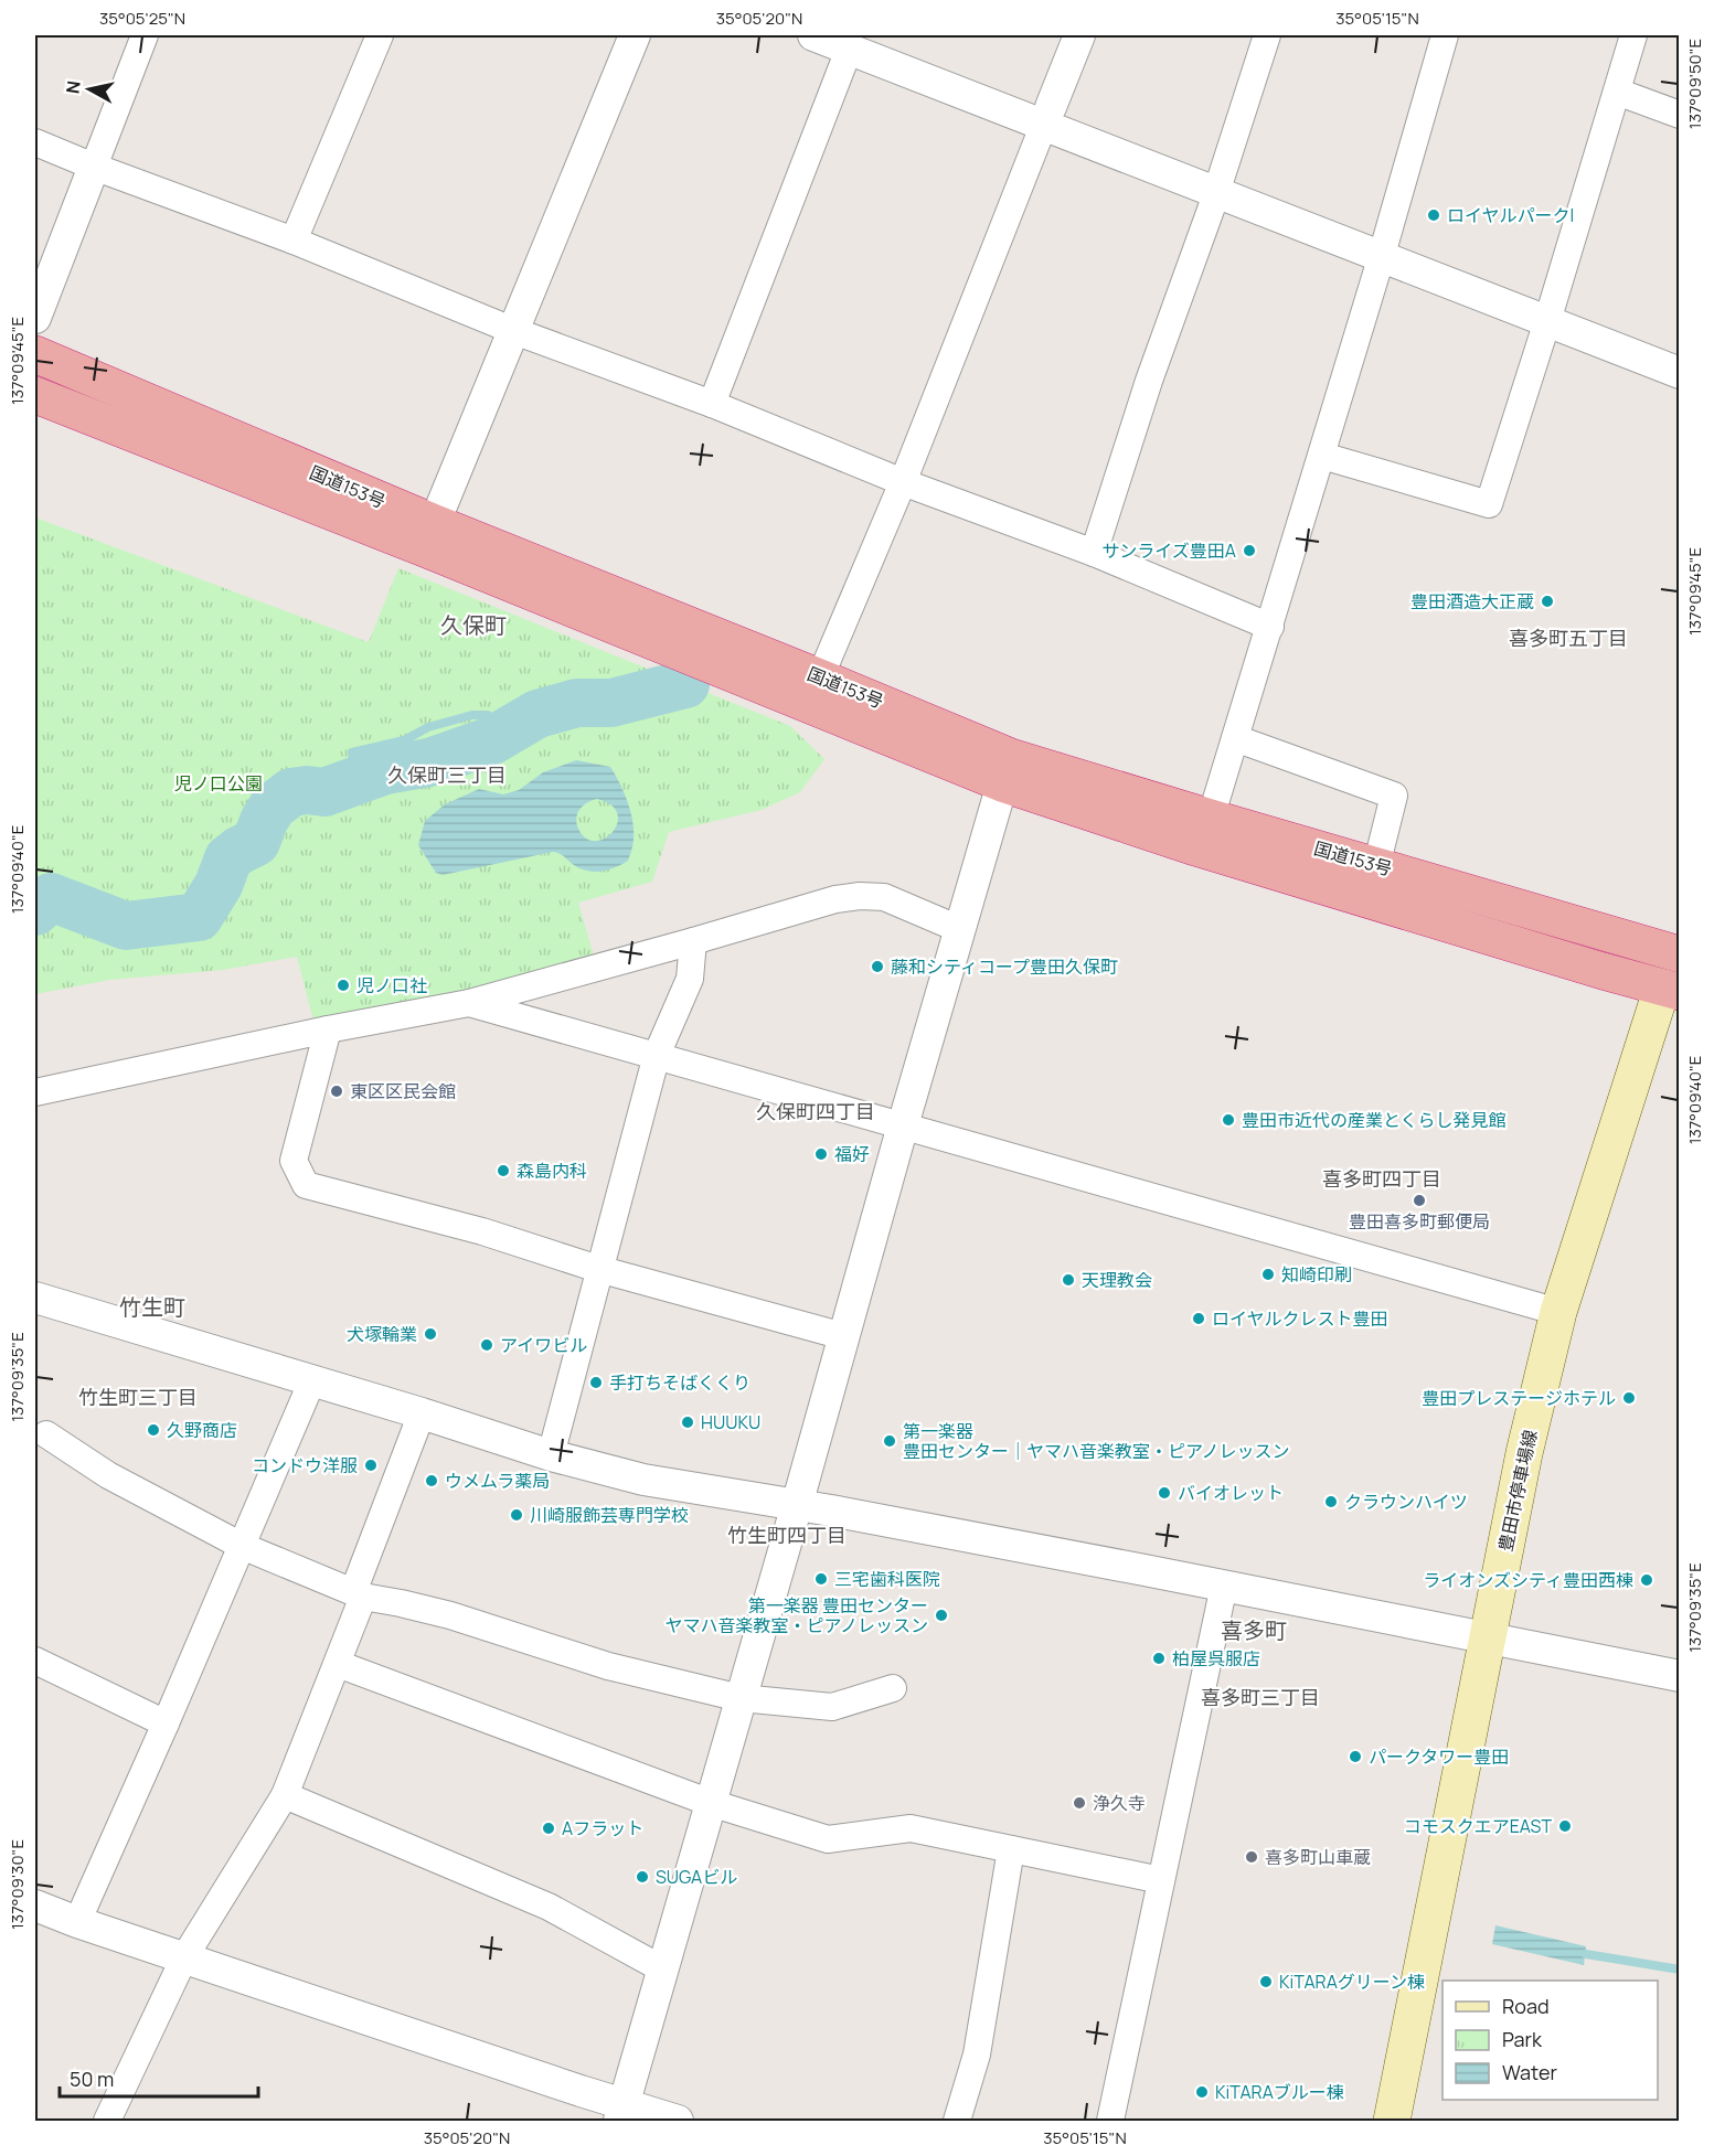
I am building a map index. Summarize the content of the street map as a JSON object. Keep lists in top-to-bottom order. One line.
{"streets":{"highway":["国道153号"],"main road":["豊田市停車場線"]},"crossings":[["国道153号","豊田市停車場線"]],"districts":["久保町","喜多町五丁目","久保町三丁目","久保町四丁目","喜多町四丁目","竹生町","竹生町三丁目","竹生町四丁目","喜多町","喜多町三丁目"],"parks":["児ノ口公園"],"places":["ロイヤルパークI","サンライズ豊田A","豊田酒造大正蔵","藤和シティコープ豊田久保町","児ノ口社","東区区民会館","豊田市近代の産業とくらし発見館","福好","森島内科","豊田喜多町郵便局","知崎印刷","天理教会","ロイヤルクレスト豊田","犬塚輪業","アイワビル","手打ちそばくくり","豊田プレステージホテル","HUUKU","久野商店","第一楽器 豊田センター｜ヤマハ音楽教室・ピアノレッスン","コンドウ洋服","ウメムラ薬局","バイオレット","クラウンハイツ","川崎服飾芸専門学校","三宅歯科医院","ライオンズシティ豊田西棟","第一楽器 豊田センター ヤマハ音楽教室・ピアノレッスン","柏屋呉服店","パークタワー豊田","浄久寺","コモスクエアEAST","Aフラット","喜多町山車蔵","SUGAビル","KiTARAグリーン棟","KiTARAブルー棟"],"legend":["Road","Park","Water"],"scale_bar":"50 m","north":"left","coordinates":["35°05'25\"N","35°05'20\"N","35°05'15\"N","137°09'50\"E","137°09'45\"E","137°09'40\"E","137°09'35\"E","137°09'30\"E"]}
